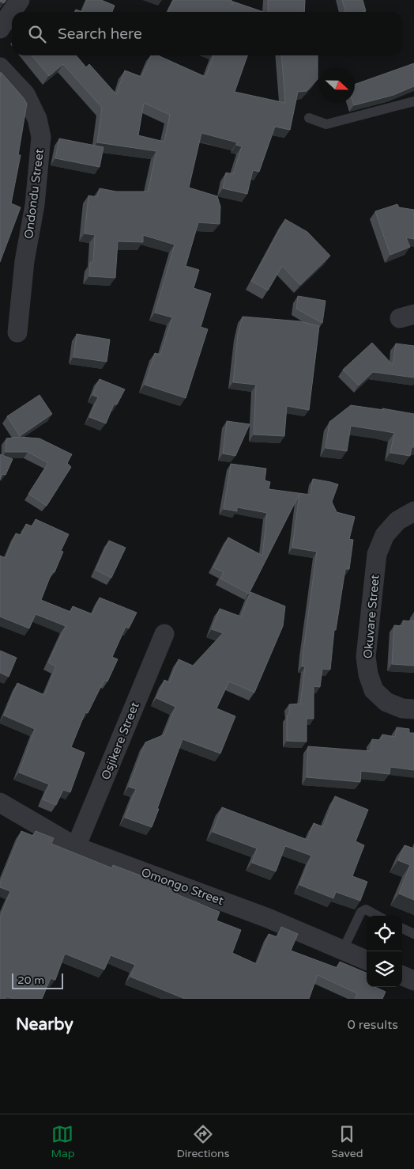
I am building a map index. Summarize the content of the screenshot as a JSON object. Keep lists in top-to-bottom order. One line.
{"streets":{"street":["Ondondu Street","Okuvare Street","Osjikere Street","Omongo Street"]},"crossings":[["Osjikere Street","Omongo Street"]],"scale_bar":"20 m","north":"right","page":{"search":"Search here","scale":"20 m","heading":["Nearby","0 results"],"nav":["Map","Directions","Saved"]}}
